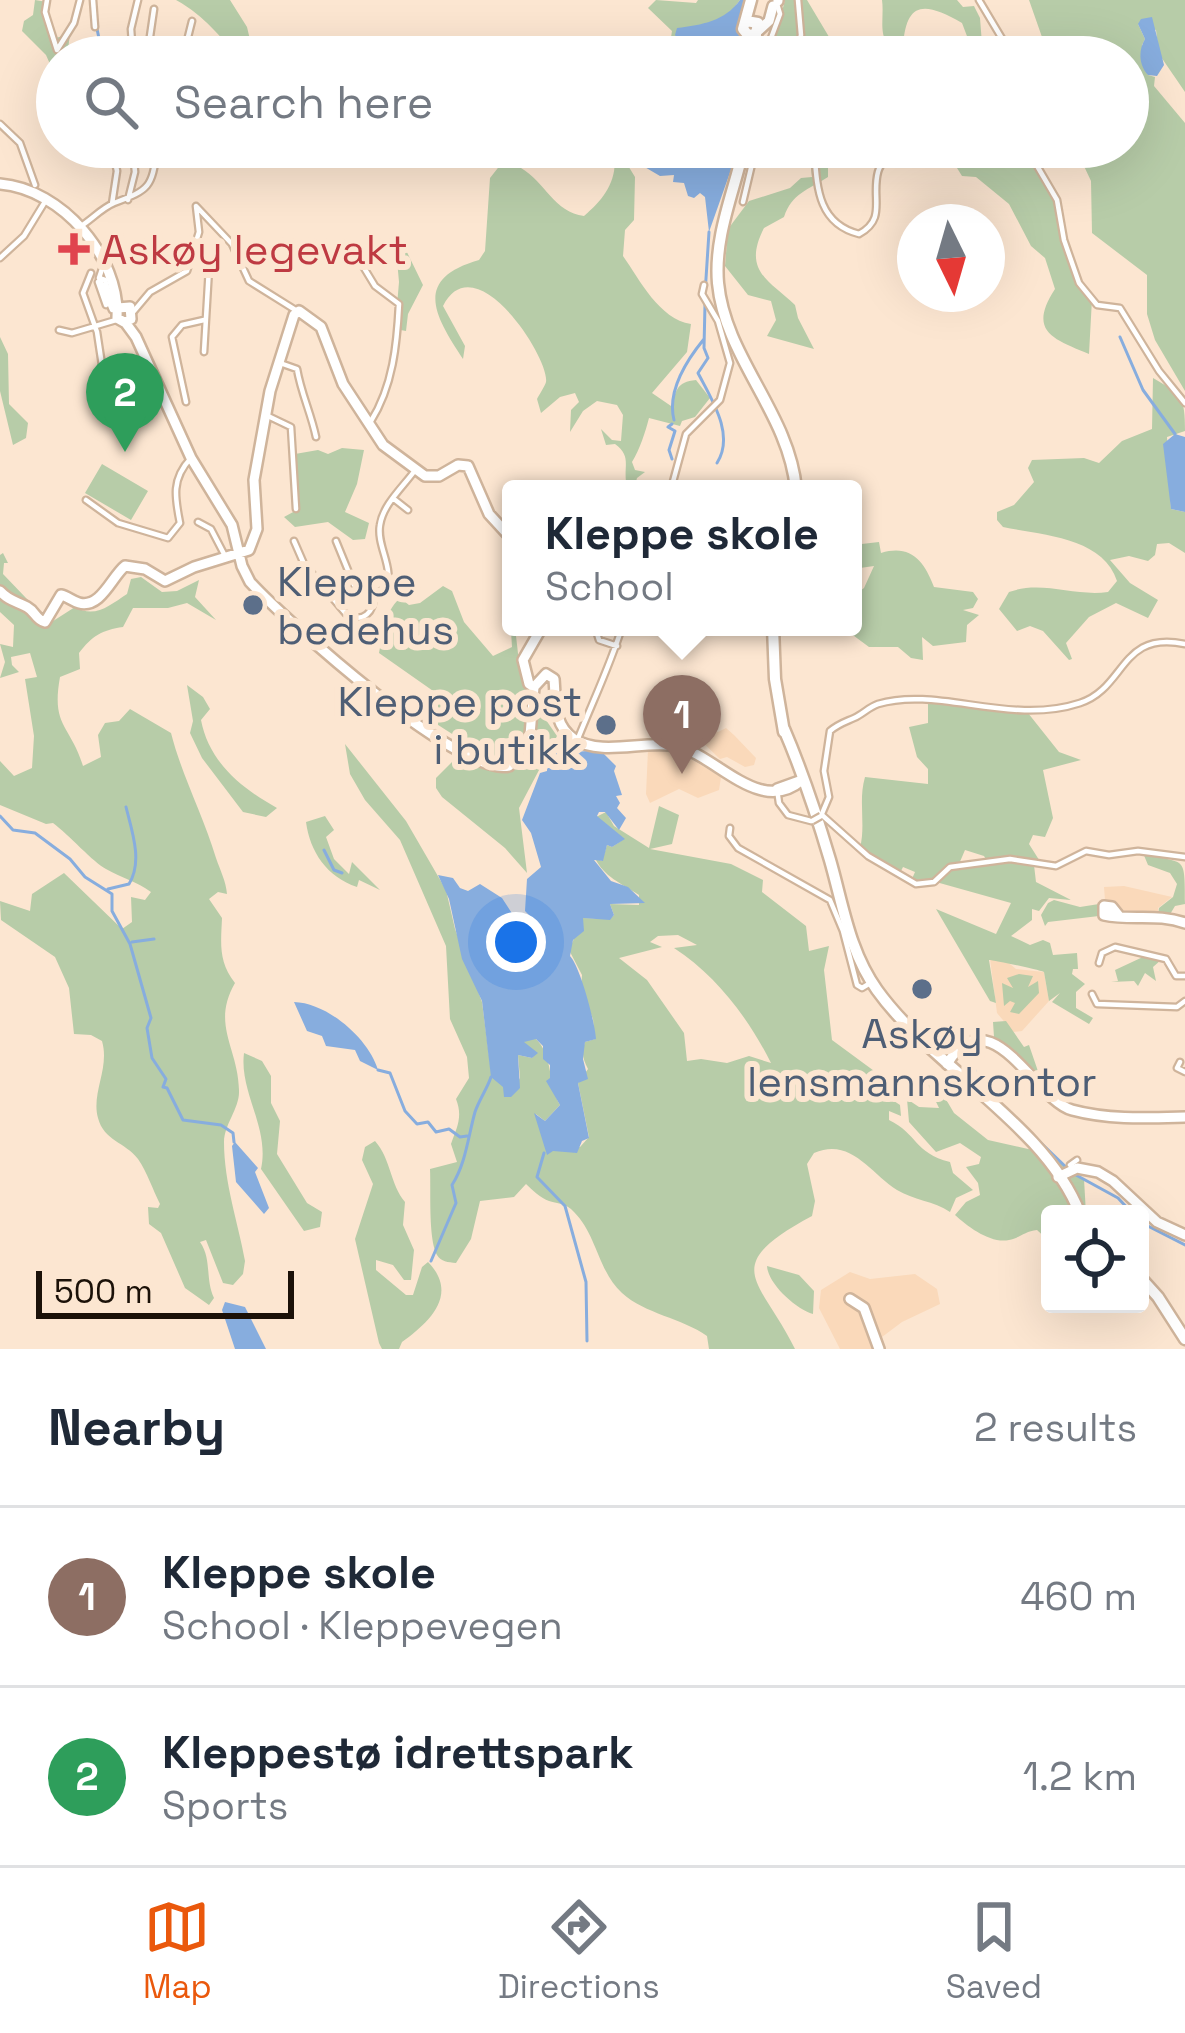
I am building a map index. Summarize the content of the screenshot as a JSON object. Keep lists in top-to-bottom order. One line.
{"places":{"health":["Askøy legevakt"],"other":["Kleppe bedehus","Kleppe post i butikk","Askøy lensmannskontor"]},"scale_bar":"500 m","north":"bottom","page":{"search":"Search here","pins":["2","1"],"popup":["Kleppe skole","School"],"scale":"500 m","heading":["Nearby","2 results"],"list":[{"mark":"1","name":"Kleppe skole","note":"School · Kleppevegen","value":"460 m"},{"mark":"2","name":"Kleppestø idrettspark","note":"Sports","value":"1.2 km"}],"nav":["Map","Directions","Saved"]}}
